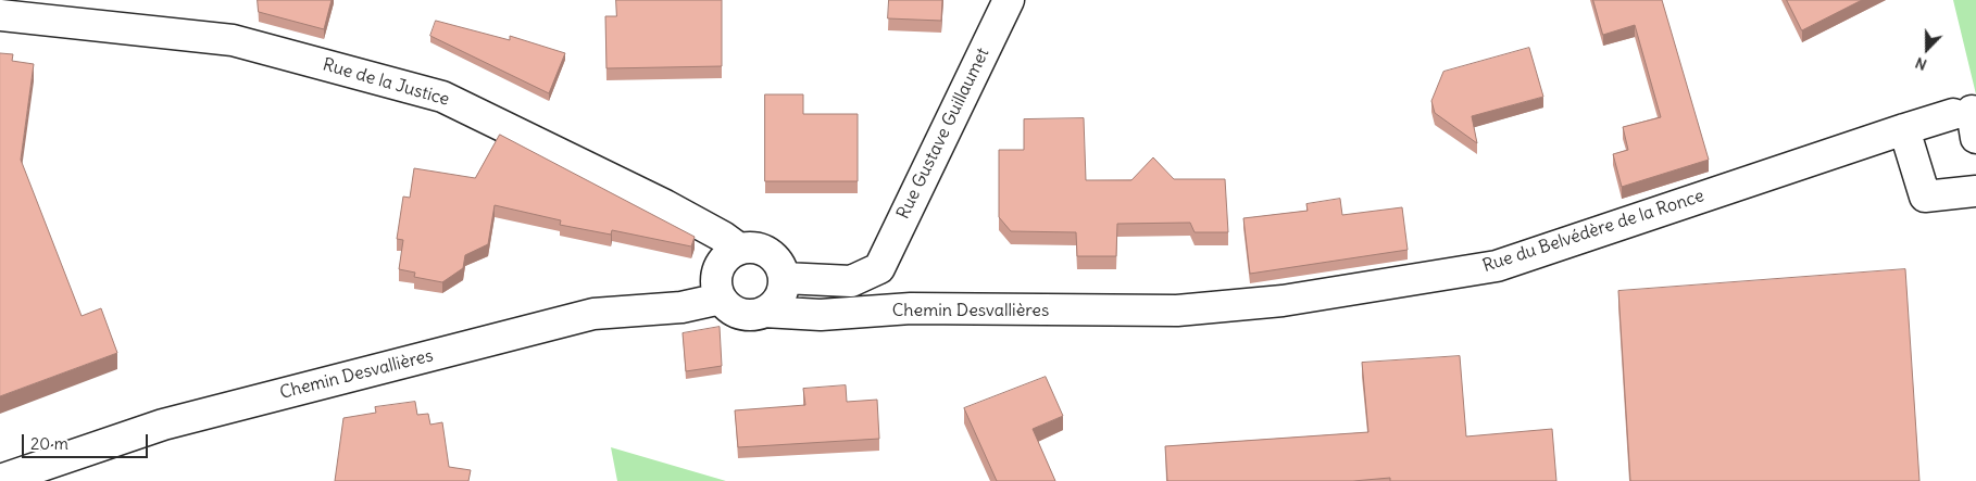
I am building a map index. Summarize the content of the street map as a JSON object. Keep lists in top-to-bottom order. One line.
{"streets":{"street":["Rue de la Justice","Rue Gustave Guillaumet","Rue du Belvédère de la Ronce","Chemin Desvallières"]},"crossings":[["Rue de la Justice","Chemin Desvallières"],["Rue du Belvédère de la Ronce","Chemin Desvallières"]],"scale_bar":"20 m","north":"bottom"}
